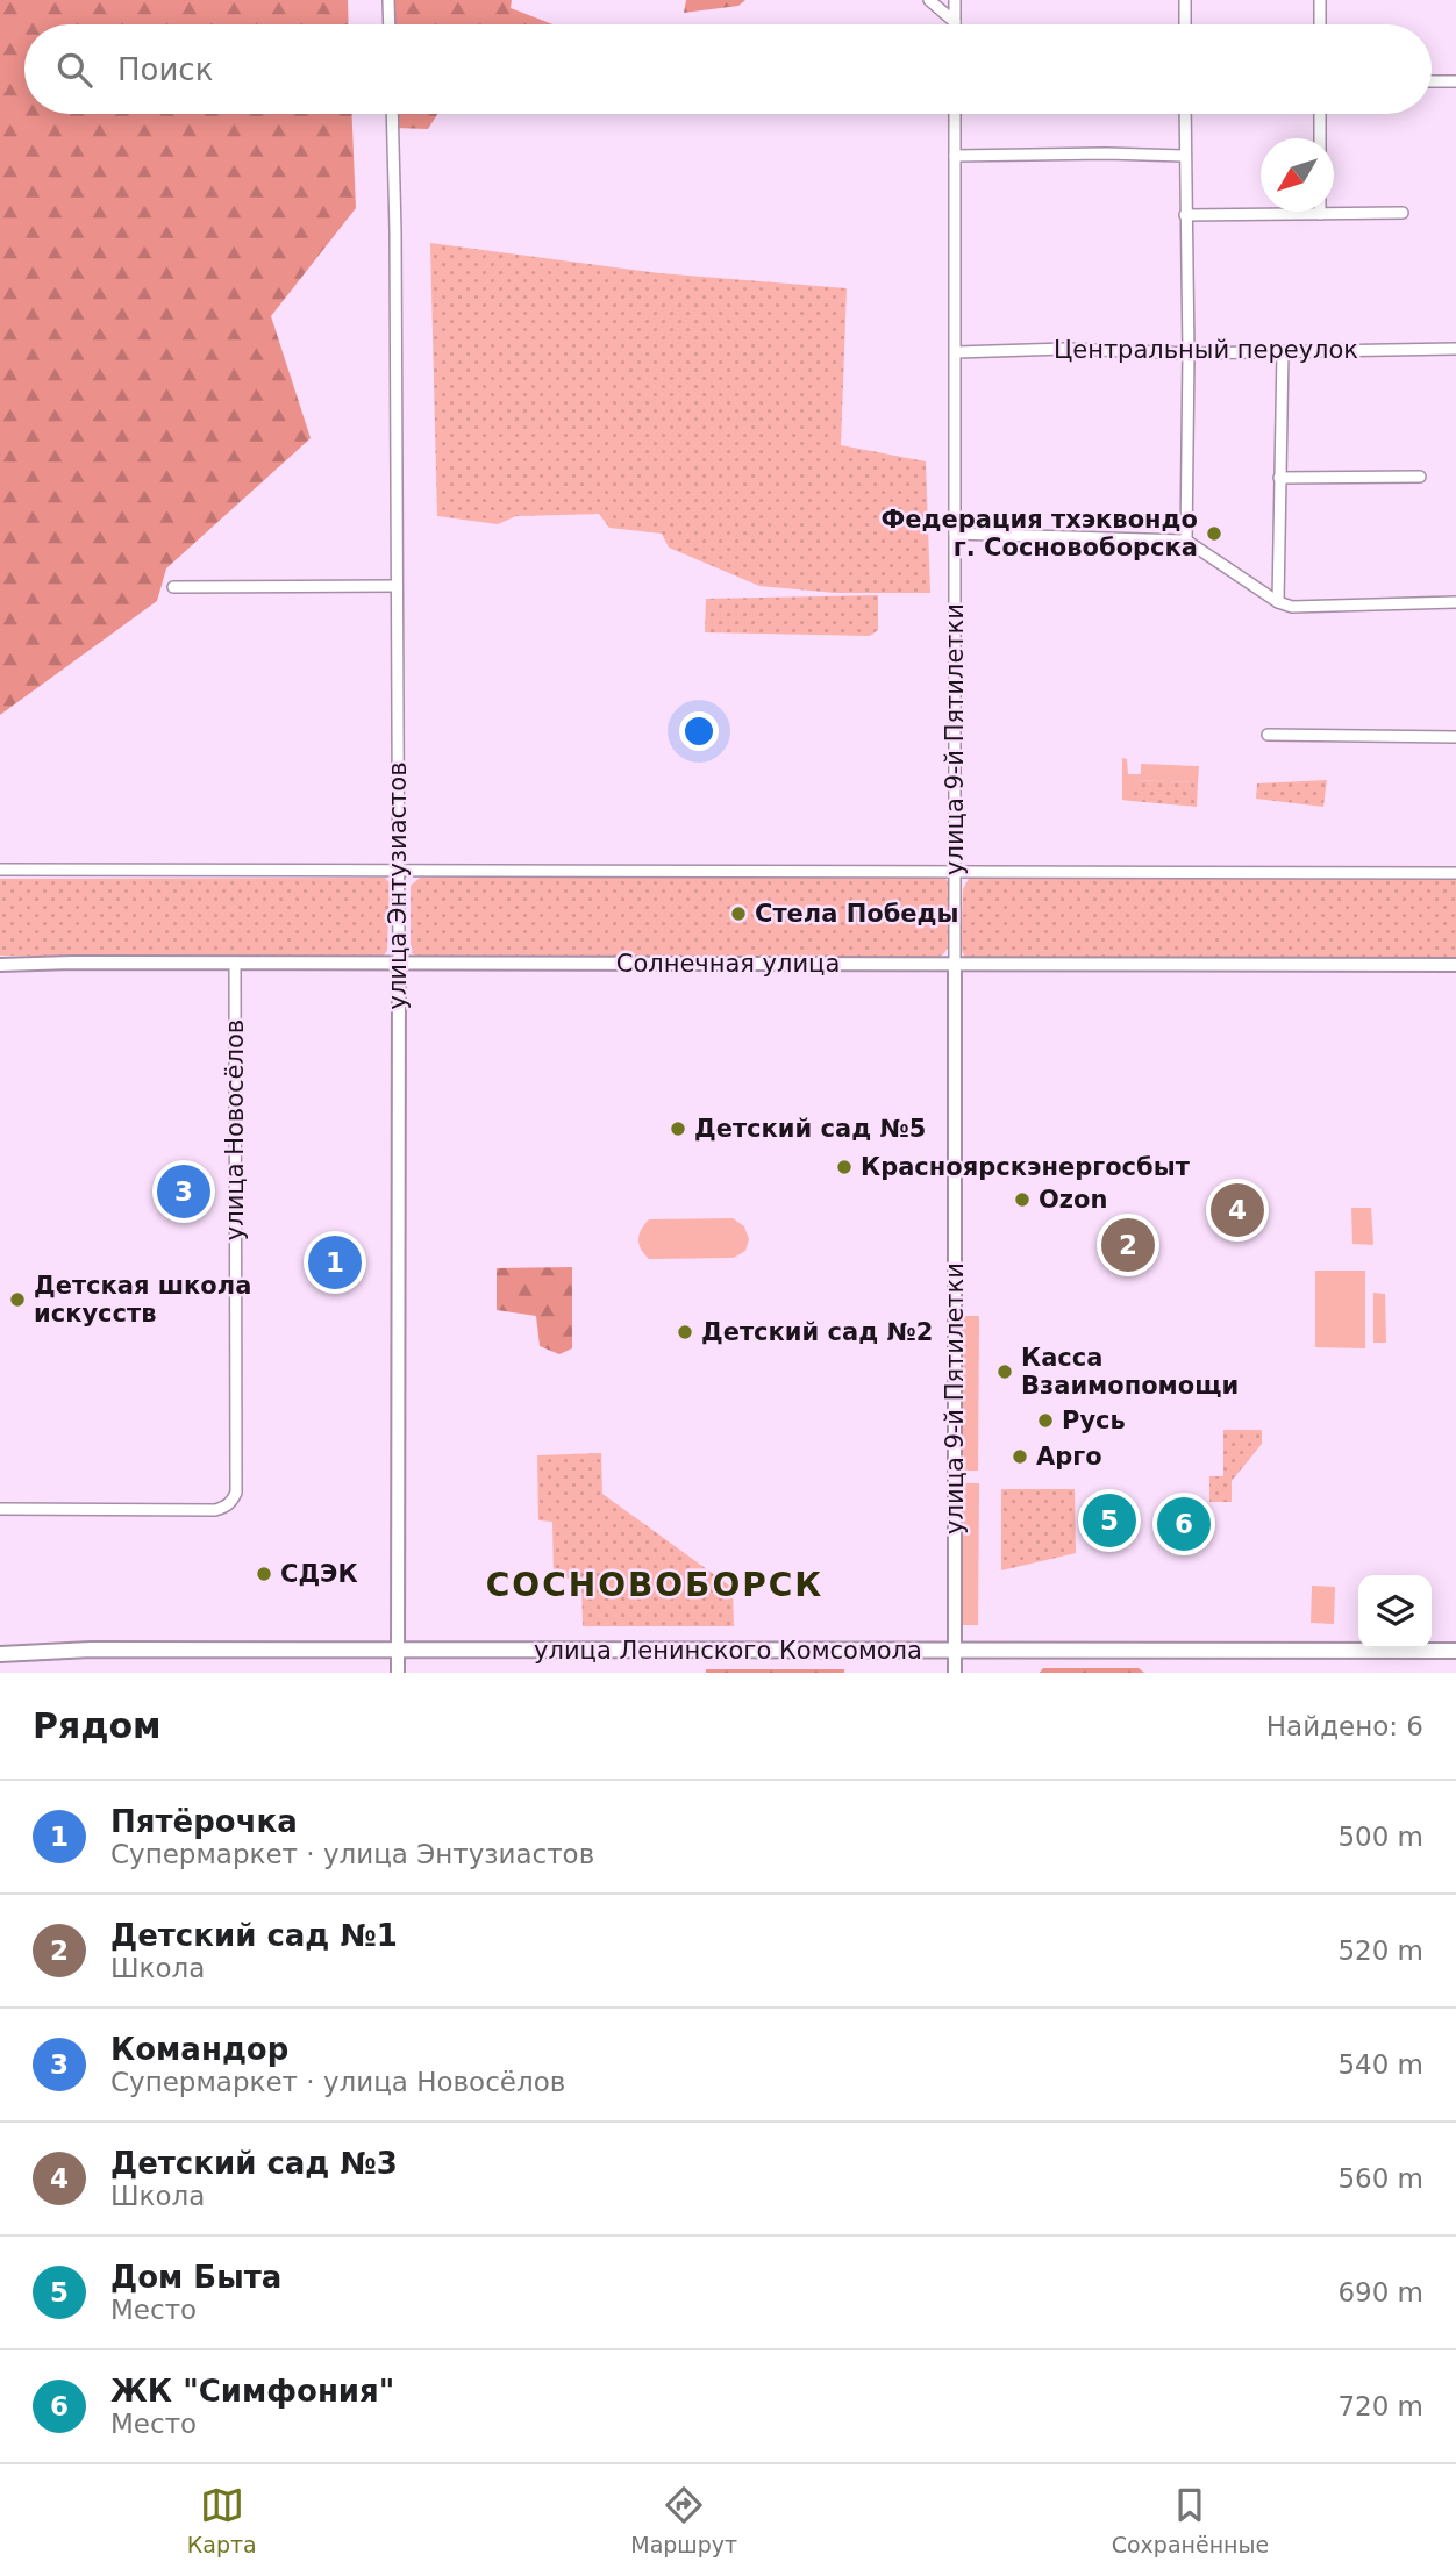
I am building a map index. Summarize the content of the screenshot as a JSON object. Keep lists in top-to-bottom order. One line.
{"streets":{"main road":["улица Ленинского Комсомола"],"street":["Центральный переулок","улица 9-й Пятилетки","улица Энтузиастов","Солнечная улица","улица Новосёлов"]},"crossings":[["Центральный переулок","улица 9-й Пятилетки"],["улица 9-й Пятилетки","Солнечная улица"],["улица 9-й Пятилетки","улица Ленинского Комсомола"],["улица Энтузиастов","Солнечная улица"],["улица Энтузиастов","улица Ленинского Комсомола"],["Солнечная улица","улица Новосёлов"]],"districts":["СОСНОВОБОРСК"],"places":["Федерация тхэквондо г. Сосновоборска","Стела Победы","Детский сад №5","Красноярскэнергосбыт","Ozon","Детская школа искусств","Детский сад №2","Касса Взаимопомощи","Русь","Арго","СДЭК"],"north":"bottom left","page":{"search":"Поиск","pins":["3","4","2","1","5","6"],"heading":["Рядом","Найдено: 6"],"list":[{"mark":"1","name":"Пятёрочка","note":"Супермаркет · улица Энтузиастов","value":"500 m"},{"mark":"2","name":"Детский сад №1","note":"Школа","value":"520 m"},{"mark":"3","name":"Командор","note":"Супермаркет · улица Новосёлов","value":"540 m"},{"mark":"4","name":"Детский сад №3","note":"Школа","value":"560 m"},{"mark":"5","name":"Дом Быта","note":"Место","value":"690 m"},{"mark":"6","name":"ЖК \"Симфония\"","note":"Место","value":"720 m"}],"nav":["Карта","Маршрут","Сохранённые"]}}
